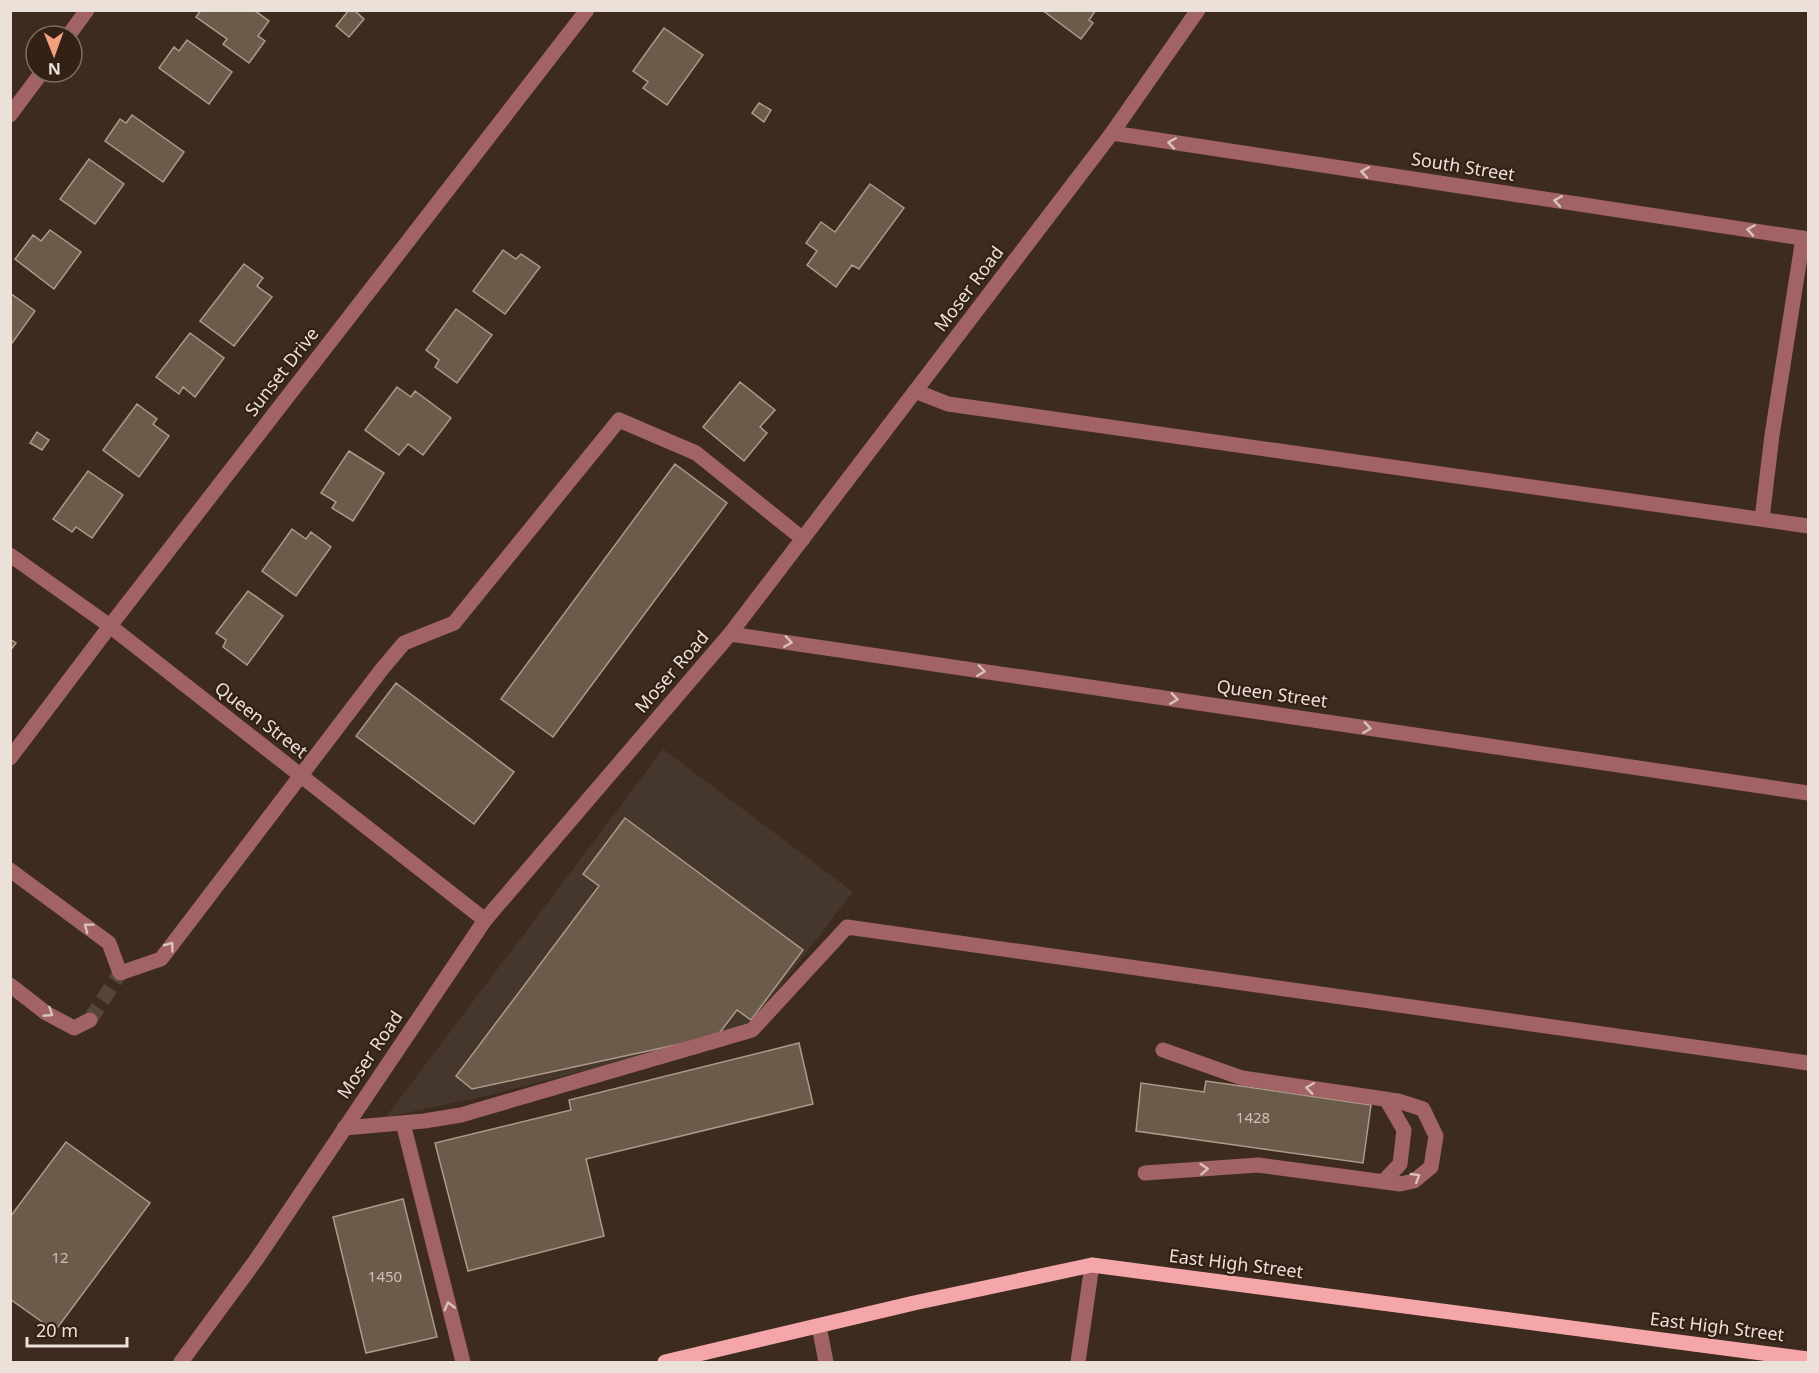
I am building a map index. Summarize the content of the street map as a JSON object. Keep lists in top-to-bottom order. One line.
{"streets":{"main road":["East High Street"],"street":["South Street","Moser Road","Sunset Drive","Queen Street"]},"crossings":[["South Street","Moser Road"],["Moser Road","Queen Street"],["Sunset Drive","Queen Street"]],"one_way":["South Street","Queen Street"],"house_numbers":["1428","12","1450"],"scale_bar":"20 m","north":"bottom"}
